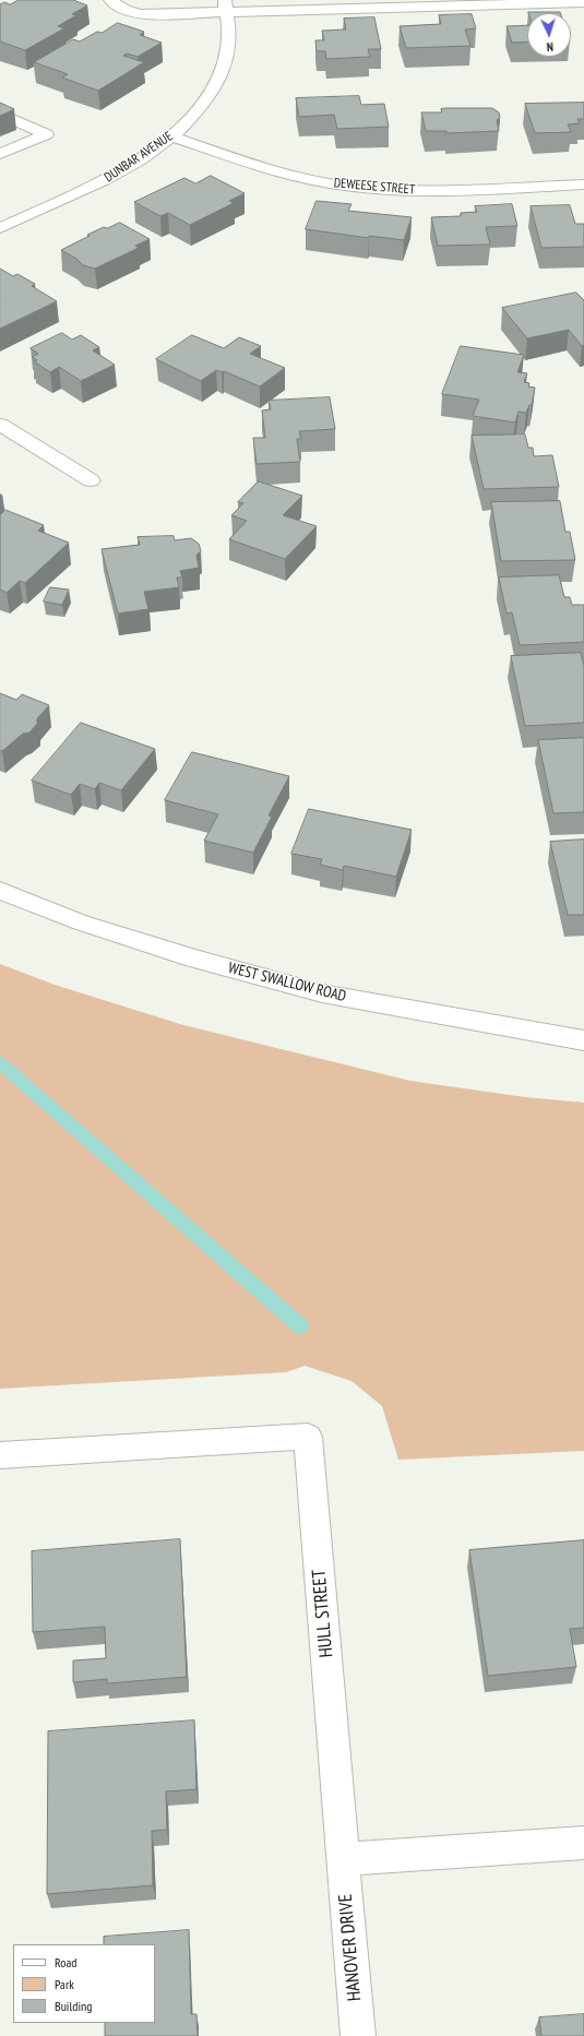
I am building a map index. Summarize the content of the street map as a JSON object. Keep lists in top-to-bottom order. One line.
{"streets":{"street":["DUNBAR AVENUE","DEWEESE STREET","WEST SWALLOW ROAD","HULL STREET","HANOVER DRIVE"]},"crossings":[["DUNBAR AVENUE","DEWEESE STREET"],["HULL STREET","HANOVER DRIVE"]],"legend":["Road","Park","Building"],"north":"bottom"}
